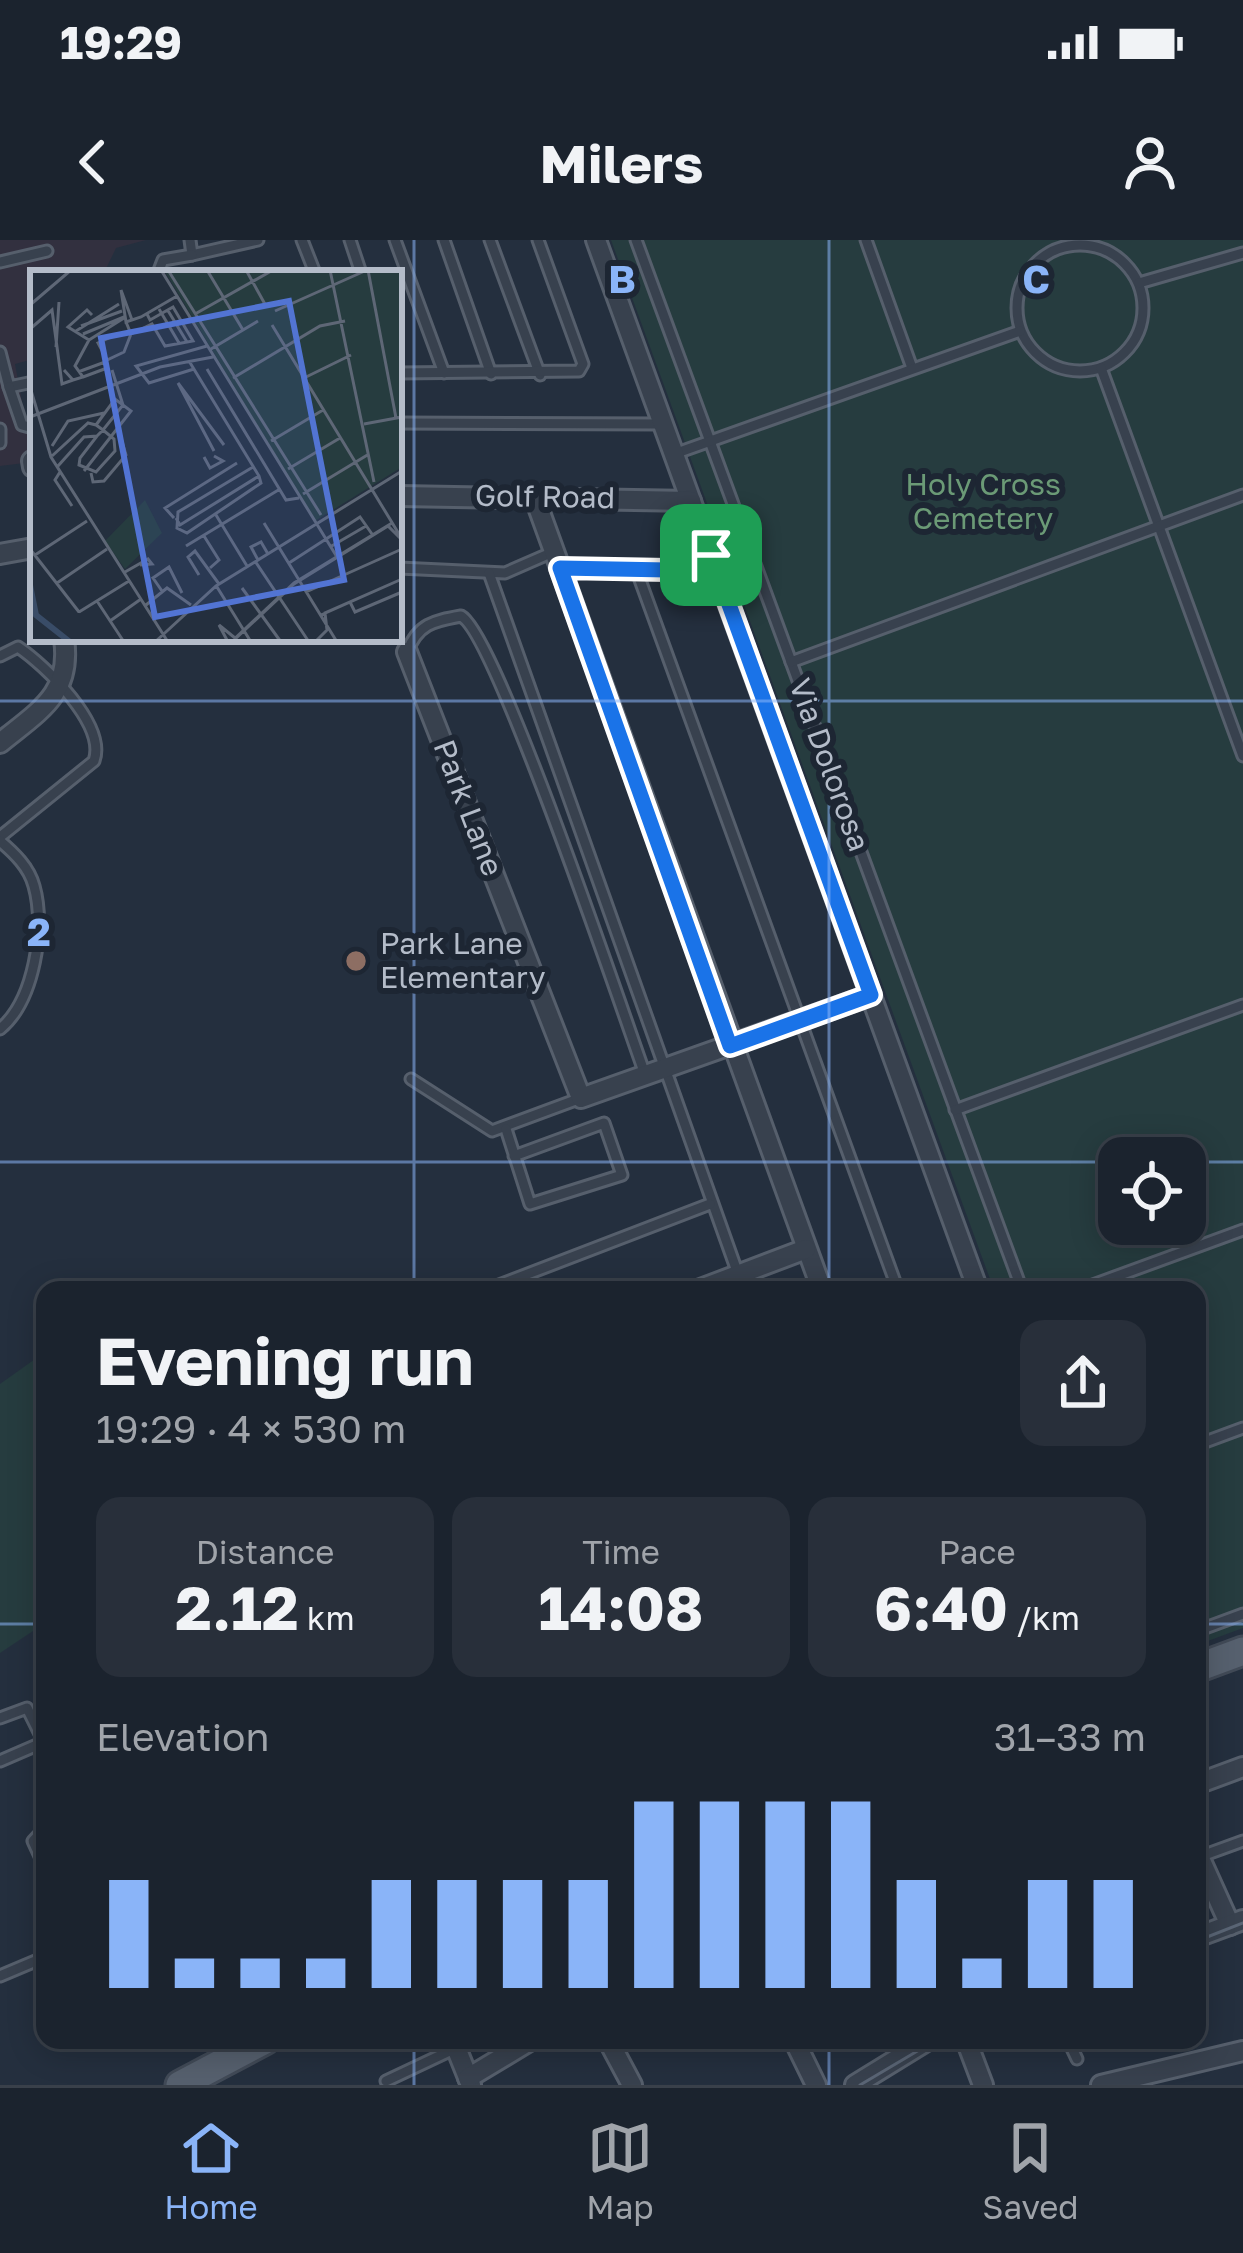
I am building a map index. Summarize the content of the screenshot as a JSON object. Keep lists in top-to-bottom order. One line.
{"streets":{"street":["Golf Road","Park Lane"],"lane":["Via Dolorosa"]},"parks":["Holy Cross Cemetery"],"places":["Park Lane Elementary"],"page":{"status":"19:29","header":"Milers","heading":["Evening run","19:29 · 4 × 530 m"],"stats":[["Distance","2.12 km"],["Time","14:08"],["Pace","6:40 /km"]],"chart":["Elevation","31–33 m"],"tabs":["Home","Map","Saved"]},"grid":{"columns":["B","C"],"rows":["2"]}}
